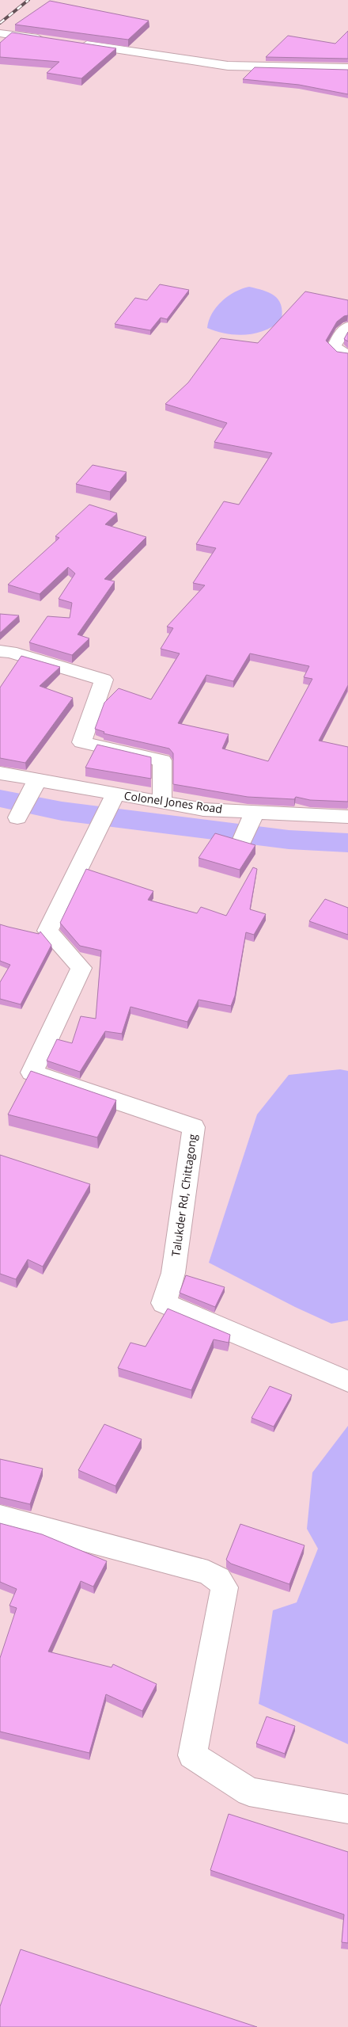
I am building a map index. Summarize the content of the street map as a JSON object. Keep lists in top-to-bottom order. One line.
{"streets":{"street":["Colonel Jones Road","Talukder Rd, Chittagong"]},"crossings":[["Colonel Jones Road","Talukder Rd, Chittagong"]]}
